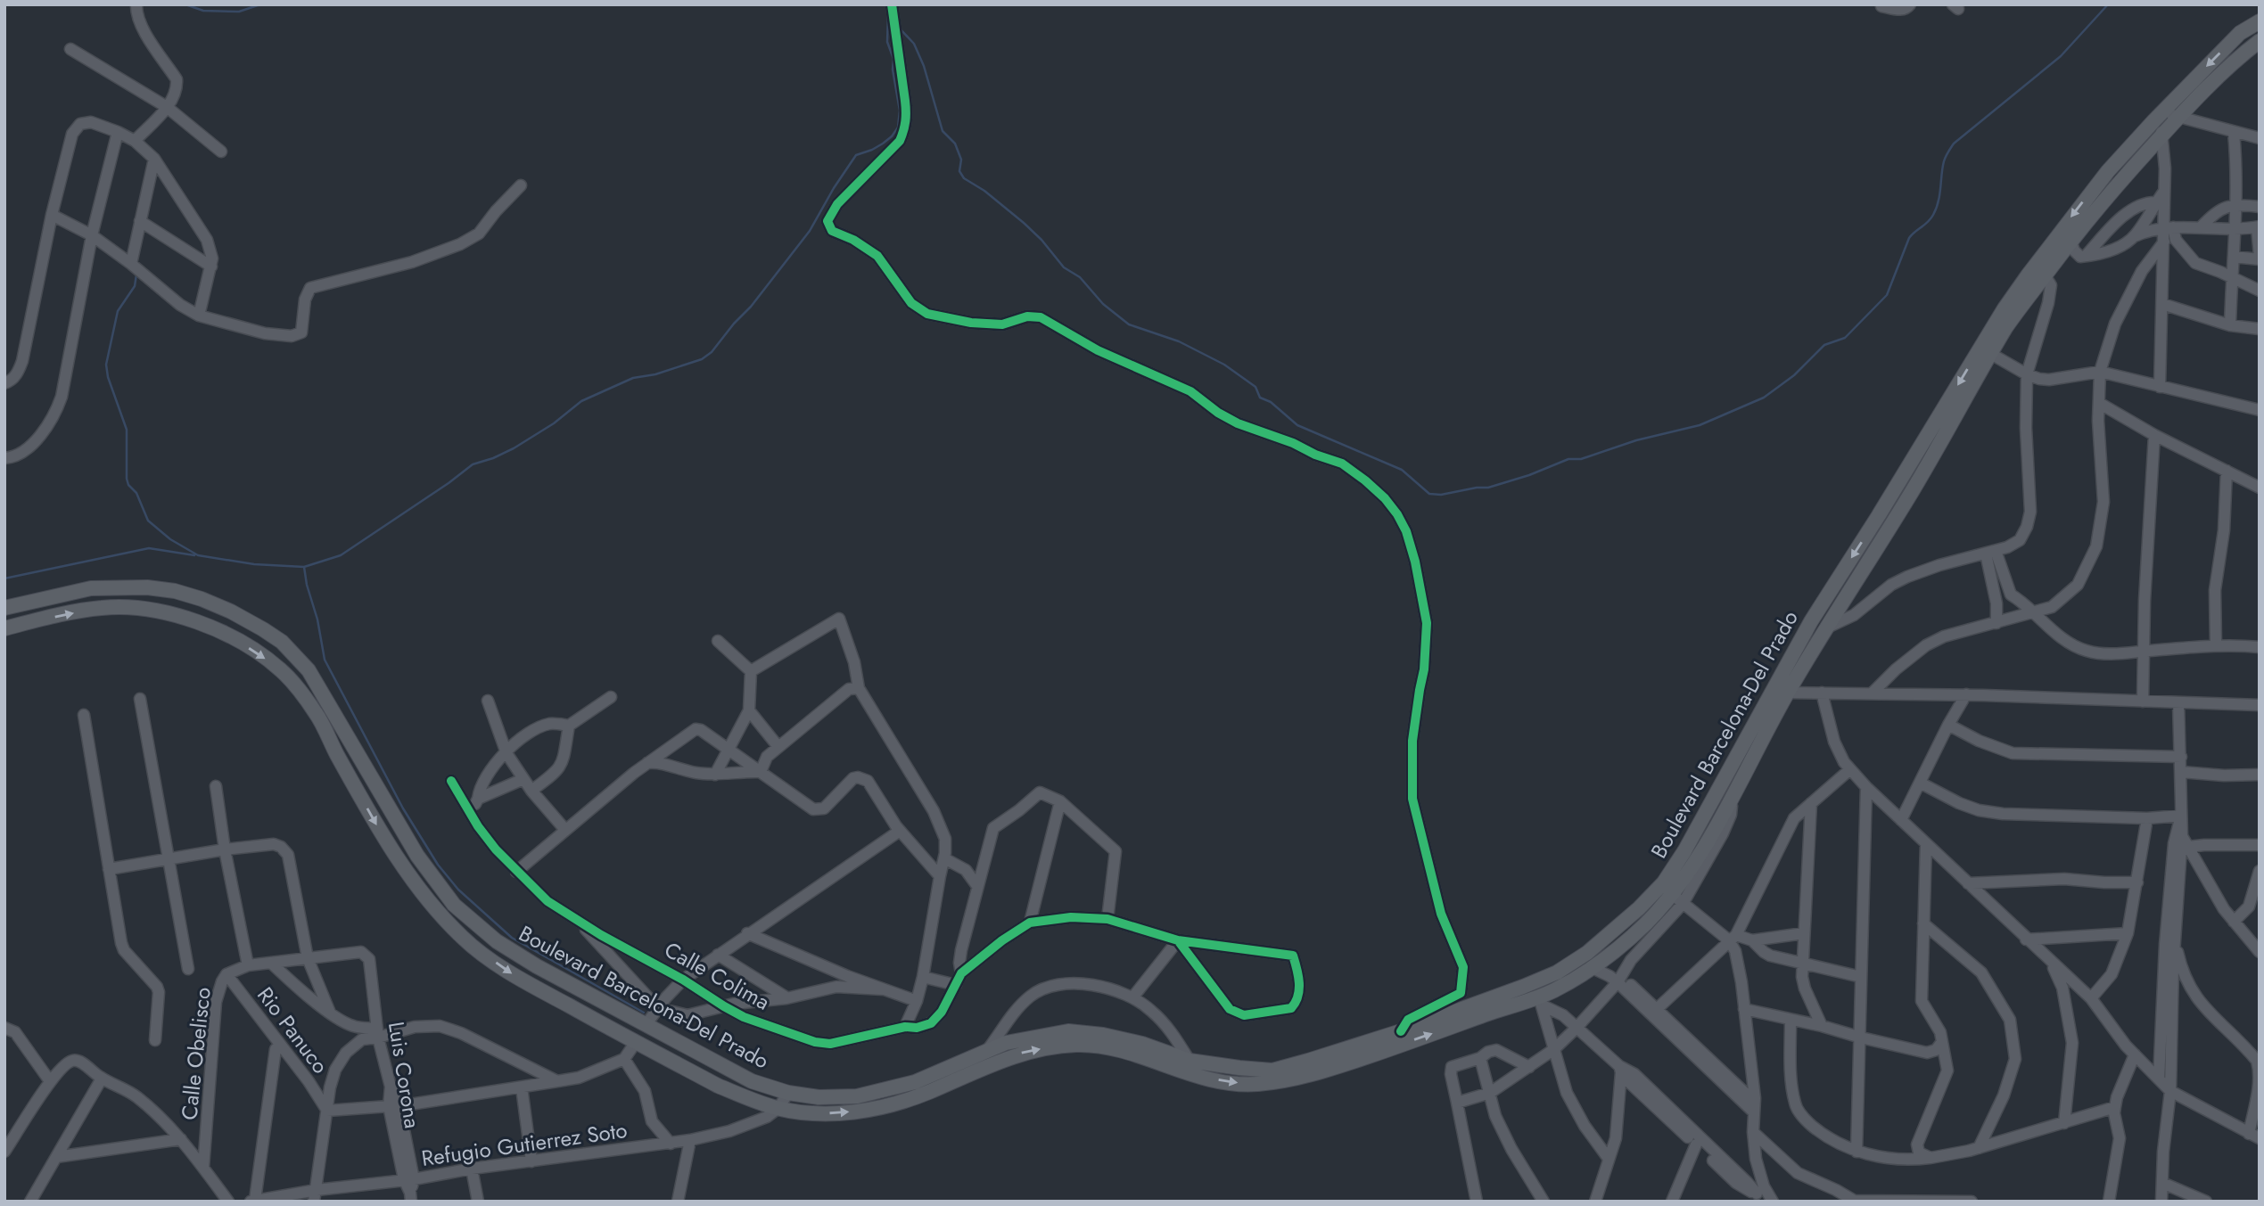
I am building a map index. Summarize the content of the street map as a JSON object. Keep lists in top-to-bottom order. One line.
{"streets":{"main road":["Boulevard Barcelona-Del Prado"],"street":["Calle Colima","Rio Panuco","Calle Obelisco","Luis Corona","Refugio Gutierrez Soto"]},"crossings":[["Boulevard Barcelona-Del Prado","Refugio Gutierrez Soto"],["Rio Panuco","Calle Obelisco"],["Calle Obelisco","Luis Corona"],["Luis Corona","Refugio Gutierrez Soto"]]}
